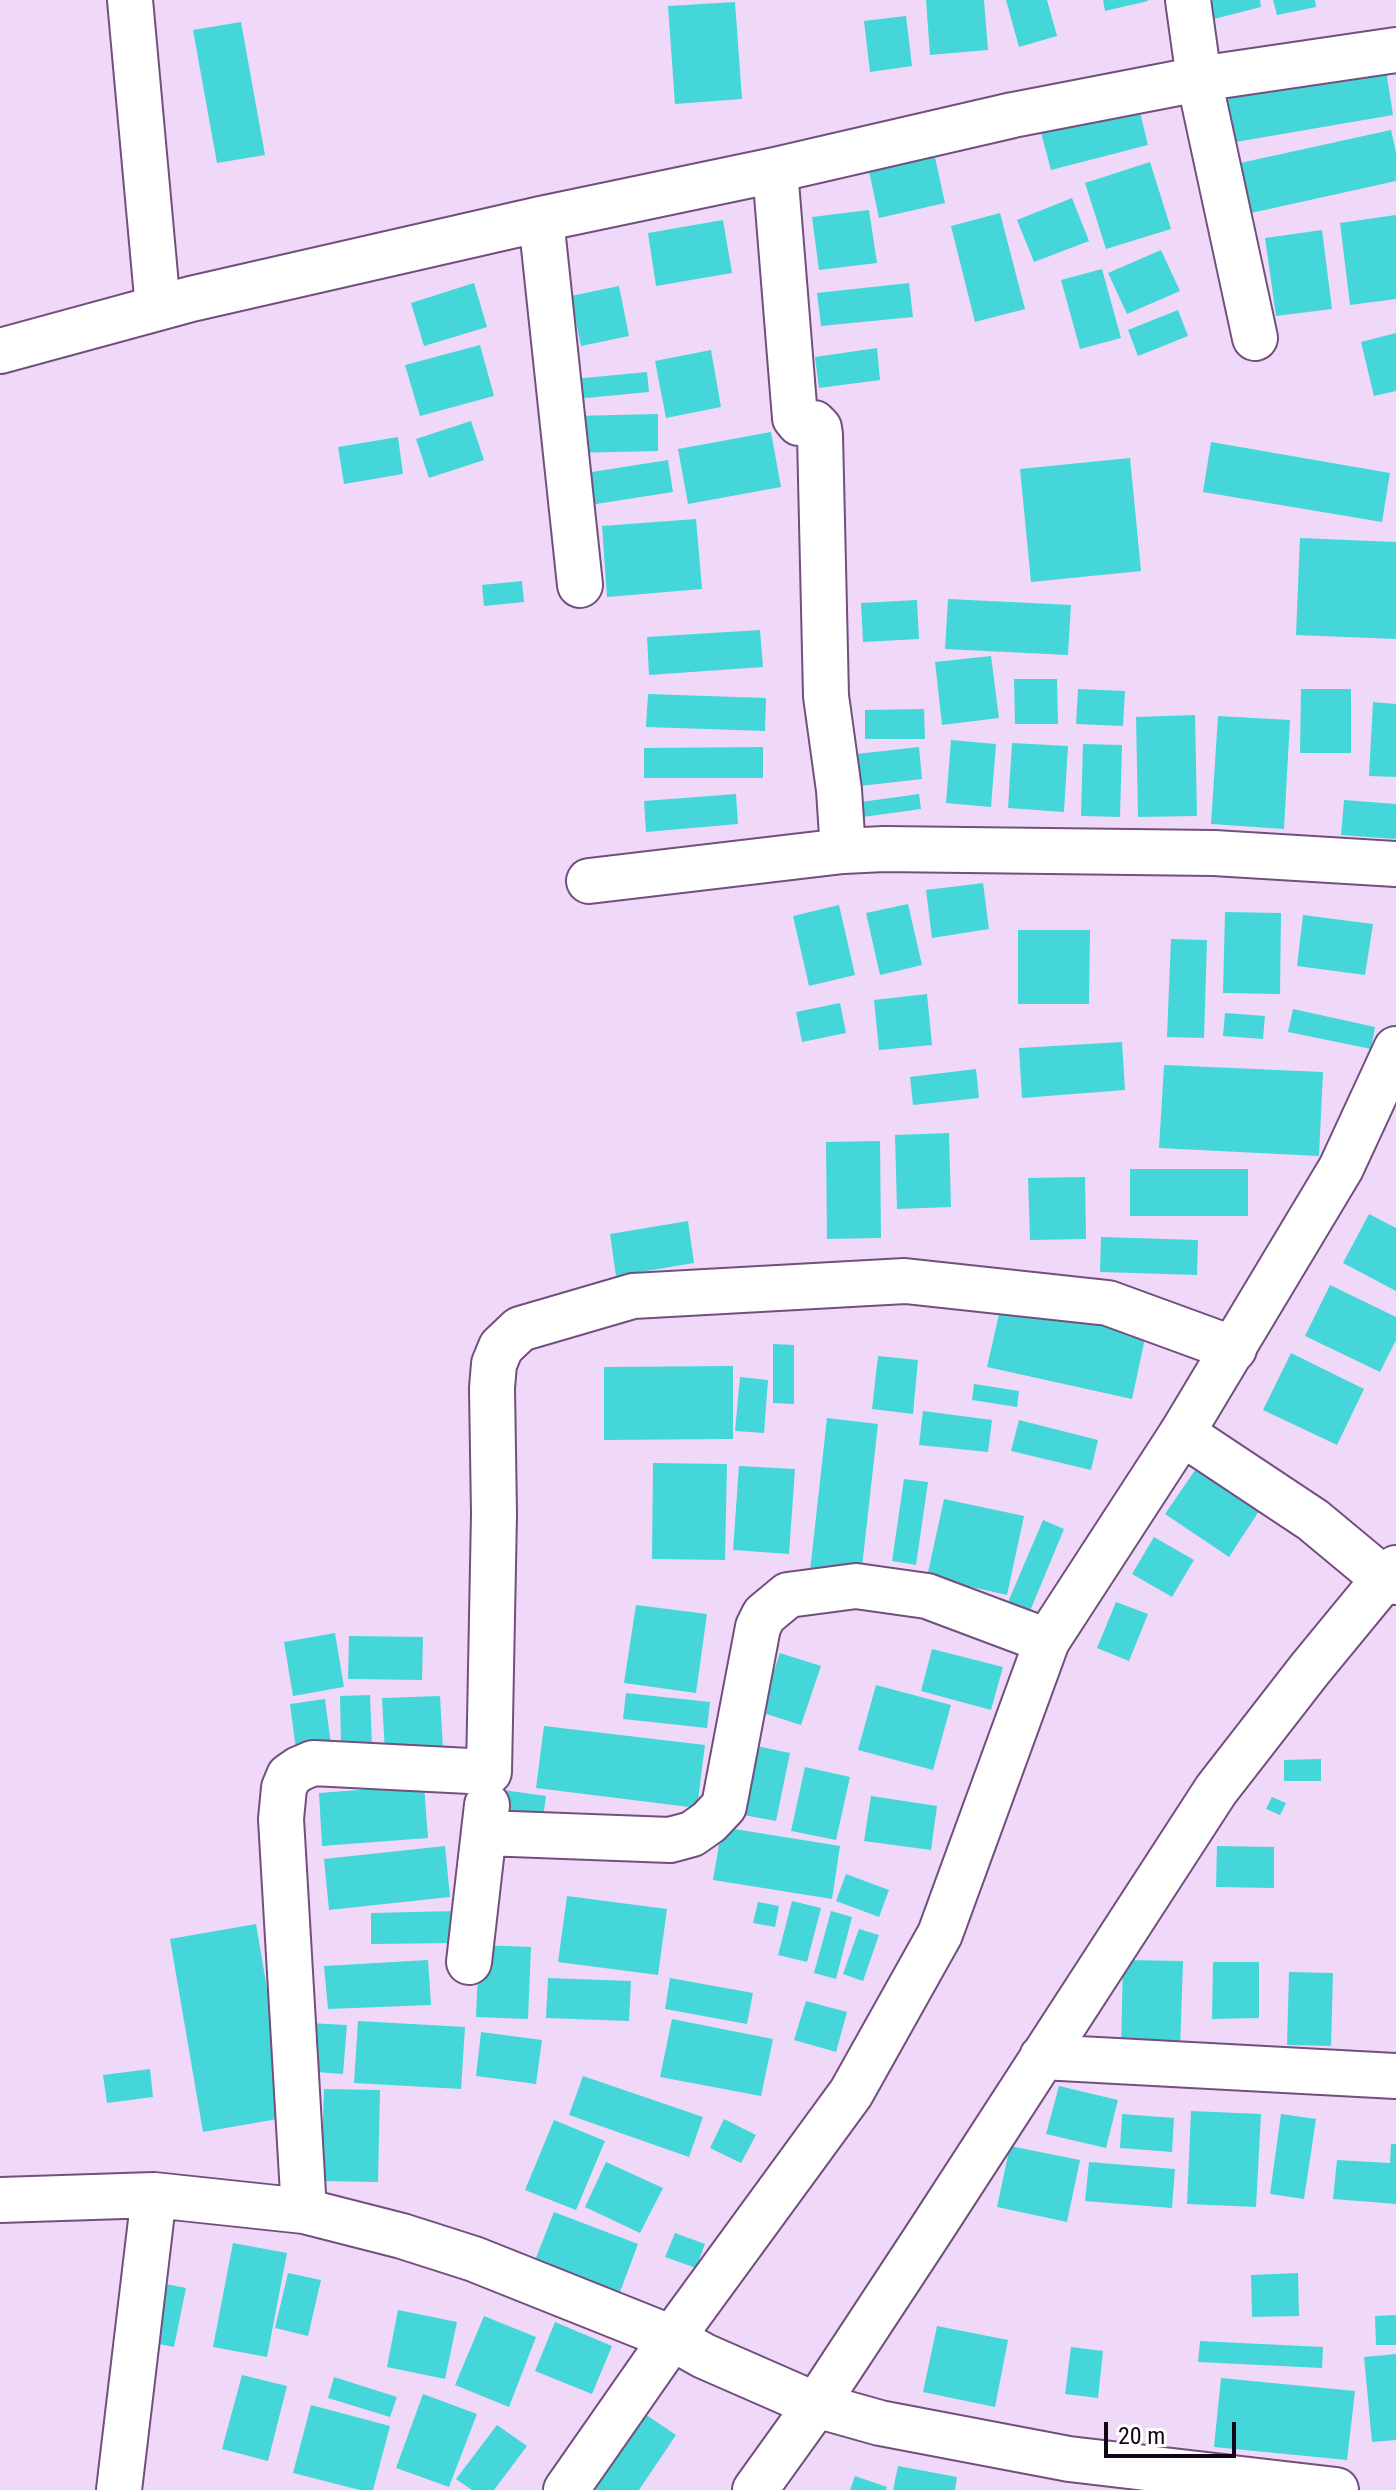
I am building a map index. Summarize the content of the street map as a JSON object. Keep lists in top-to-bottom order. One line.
{"scale_bar":"20 m"}
